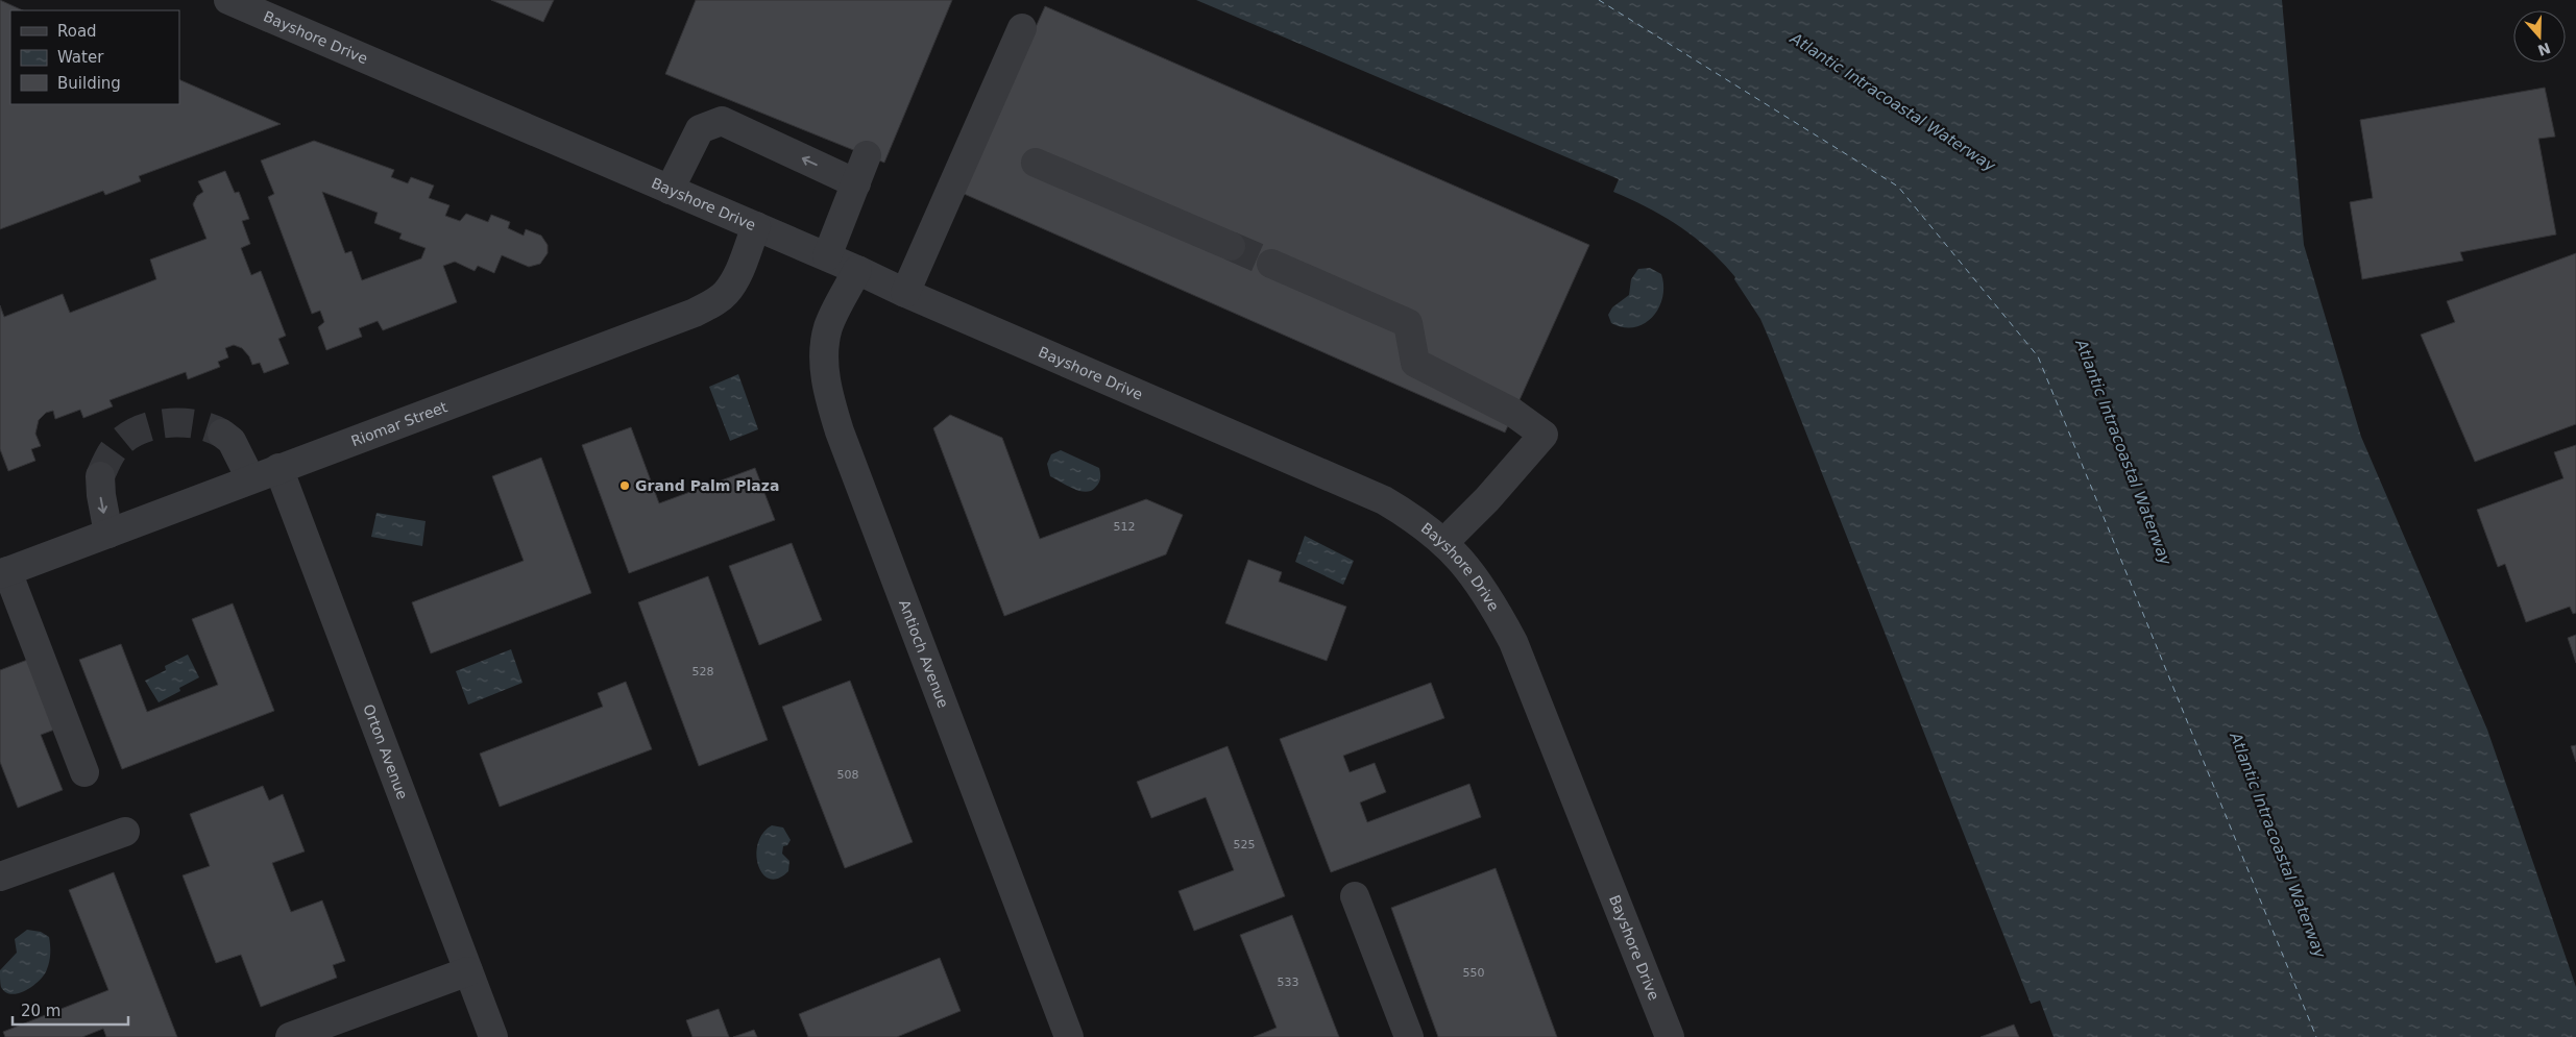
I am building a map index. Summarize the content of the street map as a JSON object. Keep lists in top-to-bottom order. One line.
{"streets":{"street":["Bayshore Drive","Riomar Street","Antioch Avenue","Orton Avenue"]},"crossings":[["Bayshore Drive","Riomar Street"],["Bayshore Drive","Antioch Avenue"],["Riomar Street","Orton Avenue"]],"water":["Atlantic Intracoastal Waterway"],"places":["Grand Palm Plaza"],"house_numbers":["512","528","508","525","550","533"],"legend":["Road","Water","Building"],"scale_bar":"20 m","north":"bottom"}
